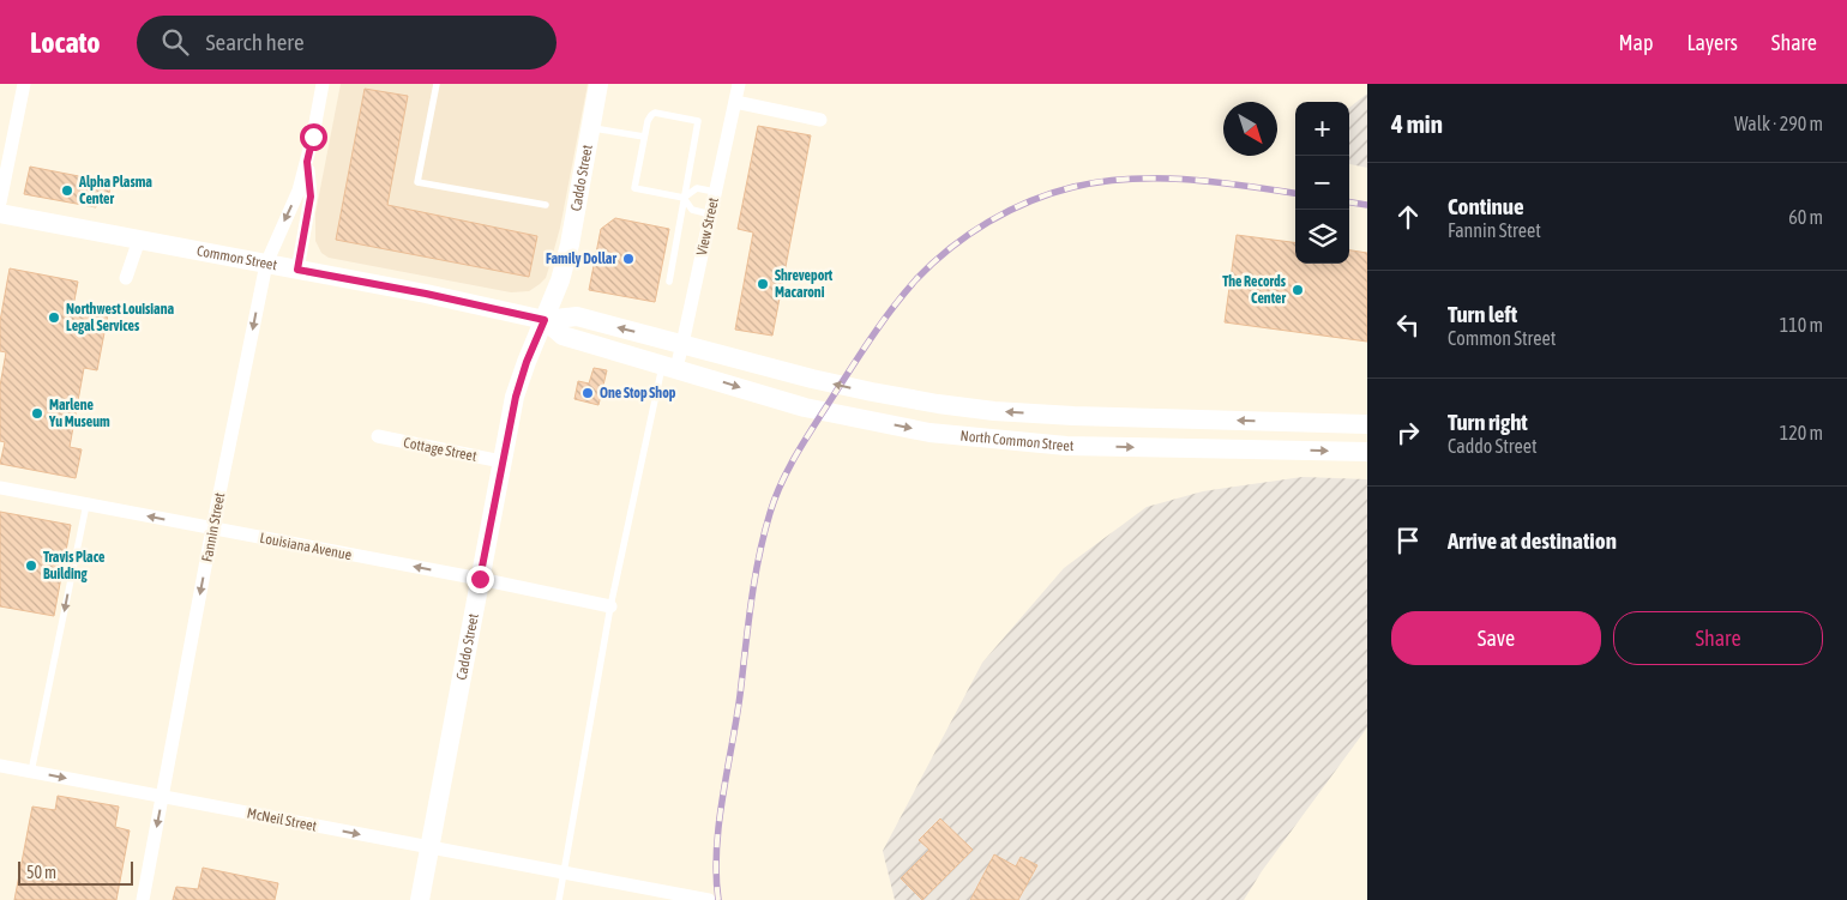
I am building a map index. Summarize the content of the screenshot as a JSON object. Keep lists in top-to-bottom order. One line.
{"streets":{"main road":["Caddo Street","Common Street","North Common Street"],"street":["View Street","Cottage Street","Fannin Street","Louisiana Avenue","McNeil Street"]},"crossings":[["Caddo Street","Common Street"],["Caddo Street","Cottage Street"],["Caddo Street","Louisiana Avenue"],["Caddo Street","McNeil Street"],["View Street","Common Street"],["View Street","North Common Street"],["Common Street","North Common Street"],["Common Street","Fannin Street"],["Fannin Street","Louisiana Avenue"],["Fannin Street","McNeil Street"]],"one_way":["Fannin Street","Louisiana Avenue","McNeil Street"],"places":["Alpha Plasma Center","Family Dollar","Shreveport Macaroni","The Records Center","Northwest Louisiana Legal Services","One Stop Shop","Marlene Yu Museum","Travis Place Building"],"scale_bar":"50 m","north":"bottom right","page":{"header":"Locato","search":"Search here","nav":["Map","Layers","Share"],"heading":["4 min","Walk · 290 m"],"map_buttons":["+","−"],"list":[["Continue","Fannin Street","60 m"],["Turn left","Common Street","110 m"],["Turn right","Caddo Street","120 m"],"Arrive at destination"],"buttons":["Save","Share"],"scale":"50 m"}}
